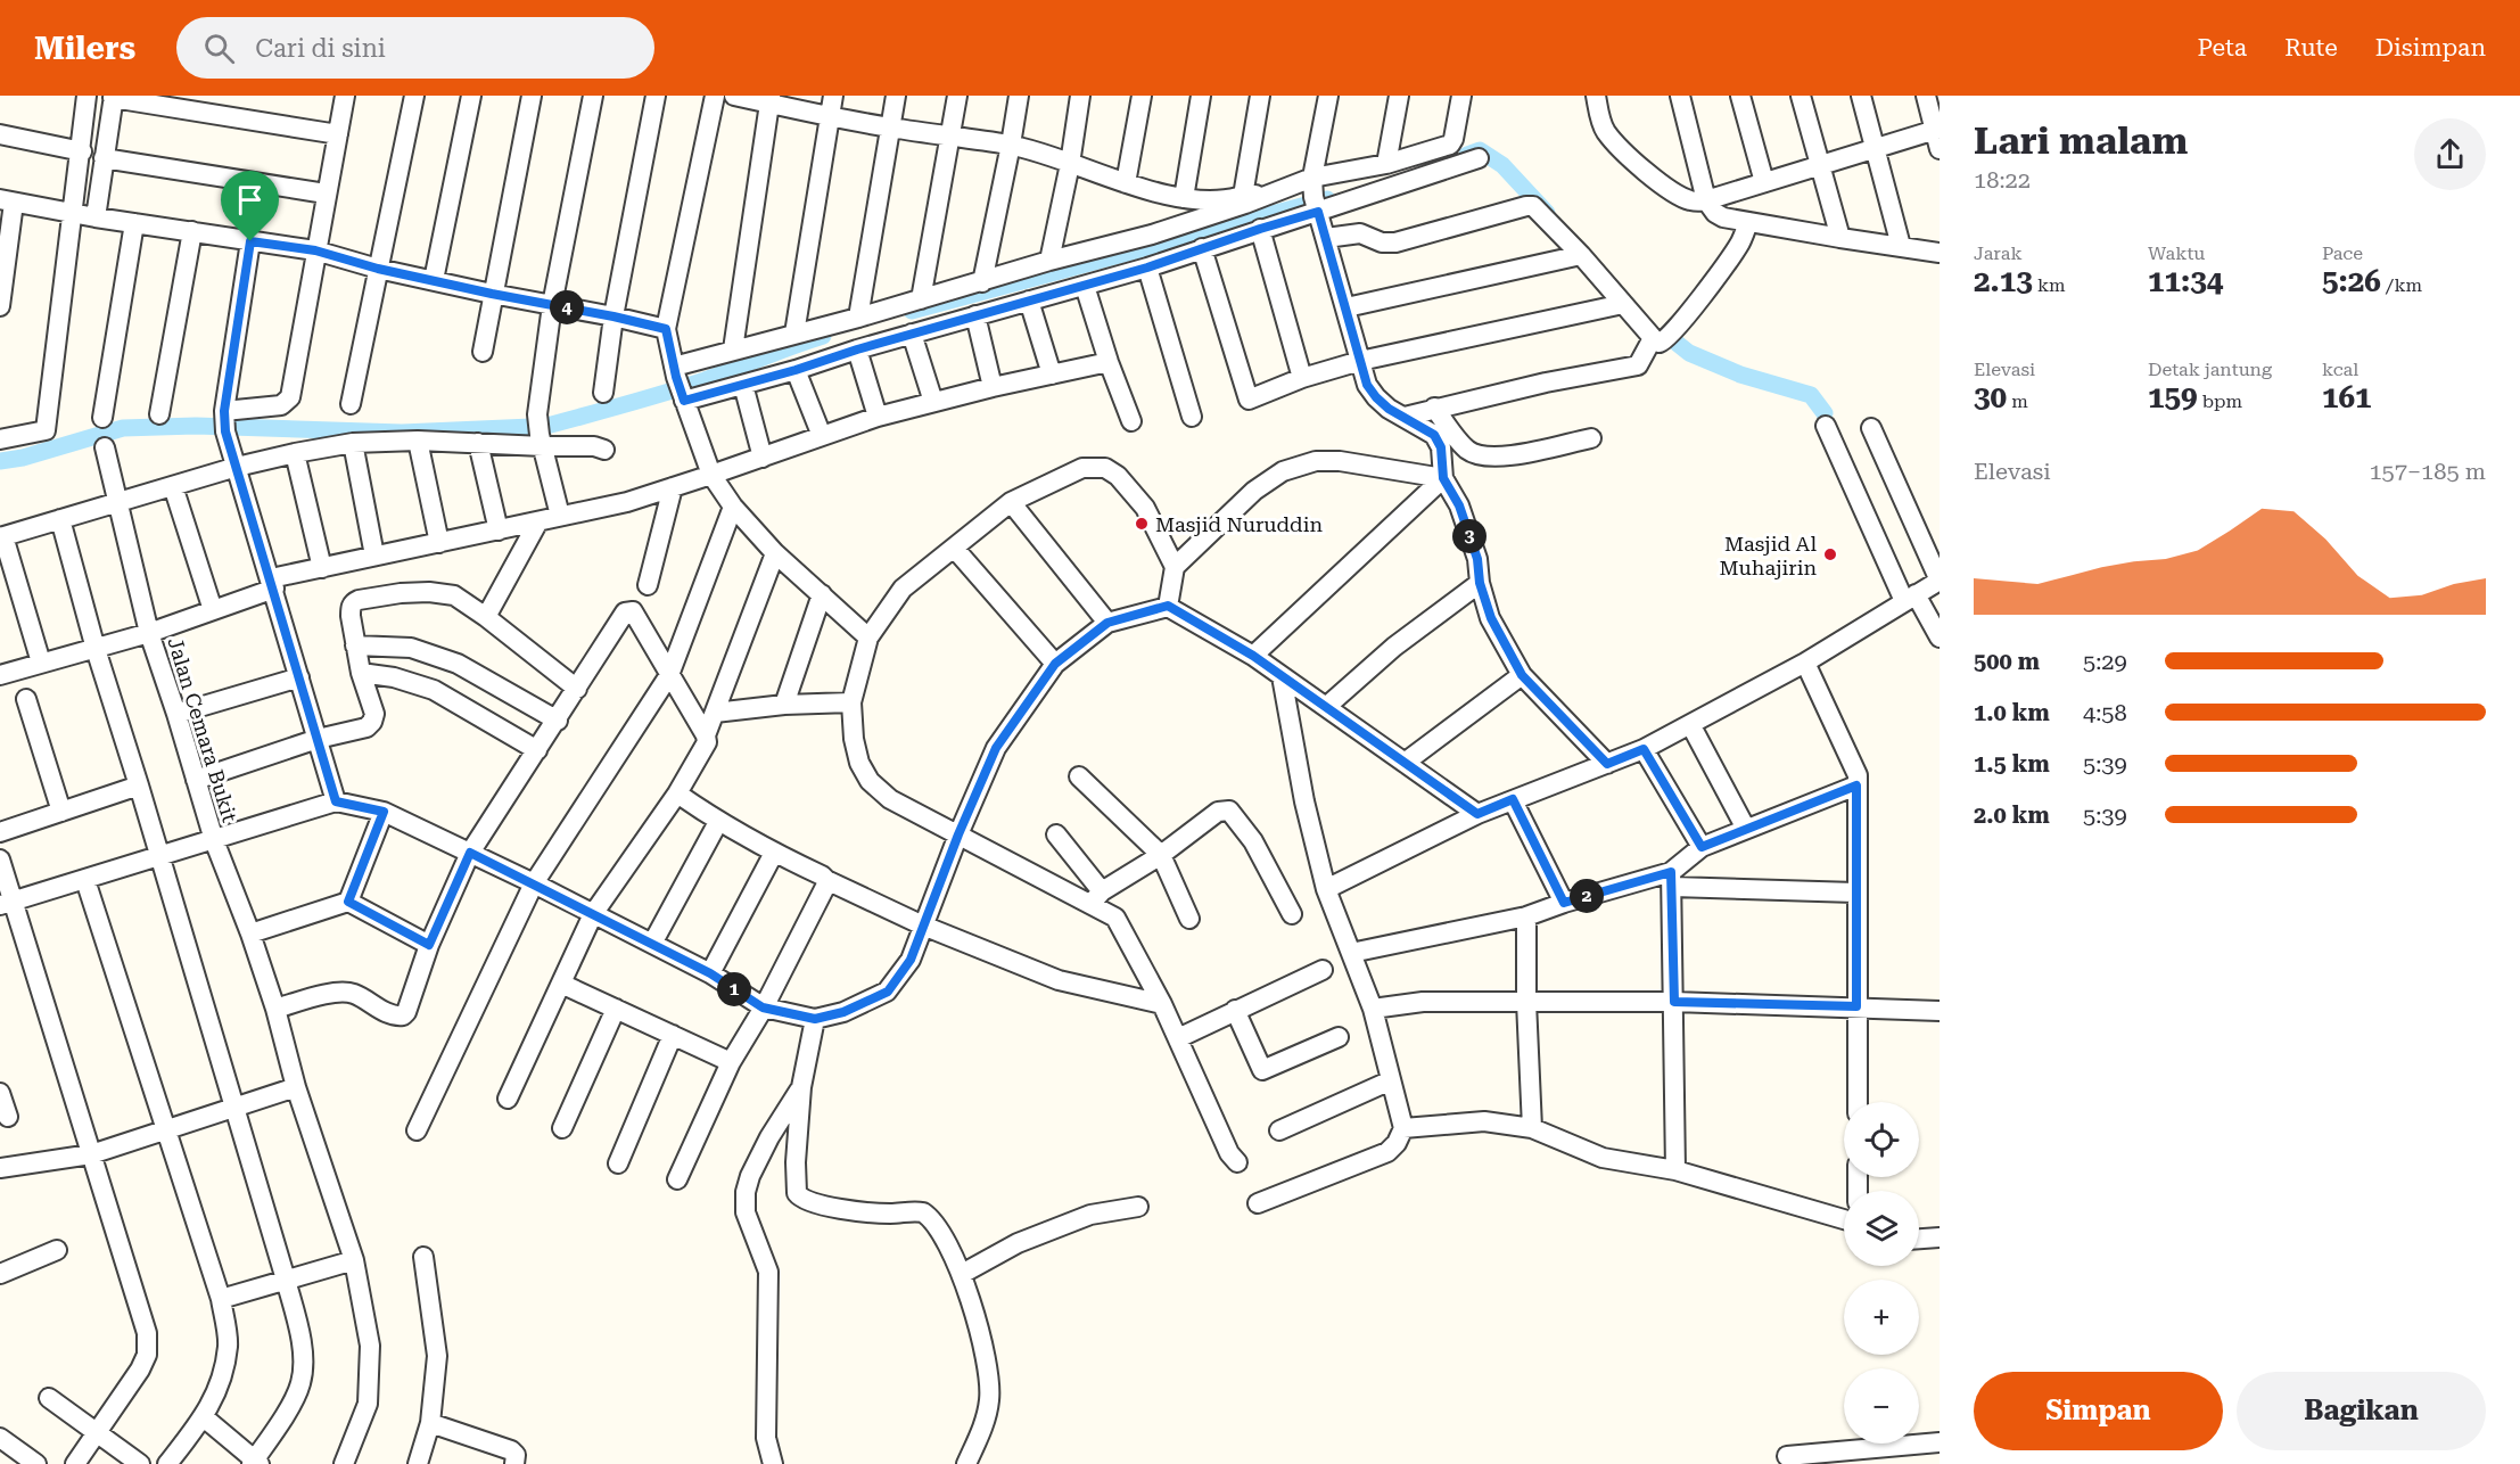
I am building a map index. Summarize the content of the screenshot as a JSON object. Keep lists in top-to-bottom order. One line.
{"streets":{"street":["Jalan Cemara Bukit"]},"places":["Masjid Nuruddin","Masjid Al Muhajirin"],"page":{"header":"Milers","search":"Cari di sini","nav":["Peta","Rute","Disimpan"],"heading":["Lari malam","18:22"],"stats":[["Jarak","2.13 km"],["Waktu","11:34"],["Pace","5:26 /km"],["Elevasi","30 m"],["Detak jantung","159 bpm"],["kcal","161"]],"pins":["4","3","2","1"],"chart":["Elevasi","157–185 m"],"list":[{"name":"500 m","note":"5:29"},{"name":"1.0 km","note":"4:58"},{"name":"1.5 km","note":"5:39"},{"name":"2.0 km","note":"5:39"}],"map_buttons":["+","−"],"buttons":["Simpan","Bagikan"]}}
